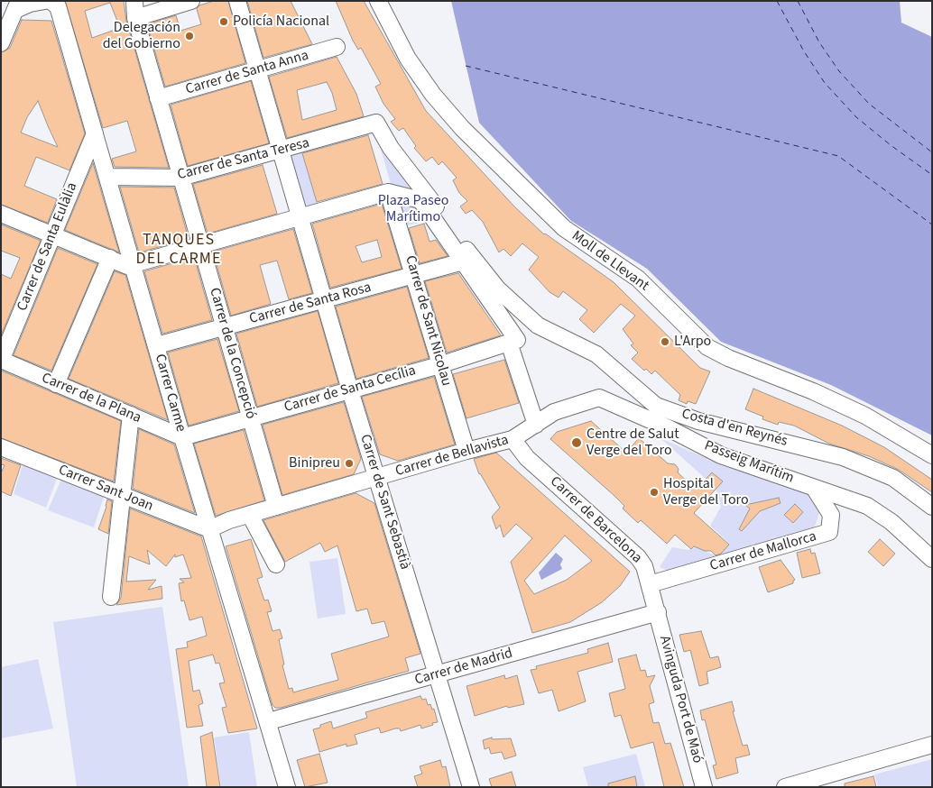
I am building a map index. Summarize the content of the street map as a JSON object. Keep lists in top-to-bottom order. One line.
{"streets":{"street":["Carrer de Santa Anna","Carrer de Santa Teresa","Carrer de Santa Eulàlia","Moll de Llevant","Carrer de Santa Rosa","Carrer de Sant Nicolau","Carrer de la Concepció","Carrer de Santa Cecília","Carrer Carme","Carrer de la Plana","Costa d'en Reynés","Carrer de Bellavista","Passeig Marítim","Carrer Sant Joan","Carrer de Sant Sebastià","Carrer de Barcelona","Carrer de Mallorca","Carrer de Madrid","Avinguda Port de Maó"]},"crossings":[["Carrer de Santa Anna","Carrer de la Concepció"],["Carrer de Santa Teresa","Carrer de la Concepció"],["Carrer de Santa Teresa","Carrer Carme"],["Carrer de Santa Teresa","Costa d'en Reynés"],["Carrer de Santa Teresa","Carrer de Sant Sebastià"],["Carrer de Santa Eulàlia","Carrer Carme"],["Carrer de Santa Eulàlia","Carrer de la Plana"],["Carrer de Santa Rosa","Carrer de Sant Nicolau"],["Carrer de Santa Rosa","Carrer de la Concepció"],["Carrer de Santa Rosa","Carrer Carme"],["Carrer de Santa Rosa","Carrer de Sant Sebastià"],["Carrer de Sant Nicolau","Carrer de Santa Cecília"],["Carrer de Sant Nicolau","Carrer de Bellavista"],["Carrer de la Concepció","Carrer de Santa Cecília"],["Carrer de la Concepció","Carrer de Bellavista"],["Carrer de Santa Cecília","Carrer Carme"],["Carrer de Santa Cecília","Carrer de la Plana"],["Carrer de Santa Cecília","Carrer de Sant Sebastià"],["Carrer Carme","Carrer de la Plana"],["Carrer Carme","Carrer de Bellavista"],["Carrer Carme","Carrer Sant Joan"],["Carrer Carme","Carrer de Madrid"],["Carrer de Bellavista","Passeig Marítim"],["Carrer de Bellavista","Carrer Sant Joan"],["Carrer de Bellavista","Carrer de Sant Sebastià"],["Carrer de Bellavista","Carrer de Barcelona"],["Passeig Marítim","Carrer de Mallorca"],["Carrer de Sant Sebastià","Carrer de Madrid"],["Carrer de Barcelona","Carrer de Mallorca"],["Carrer de Barcelona","Carrer de Madrid"],["Carrer de Barcelona","Avinguda Port de Maó"],["Carrer de Madrid","Avinguda Port de Maó"]],"districts":["TANQUES DEL CARME"],"parks":["Plaza Paseo Marítimo"],"places":["Policía Nacional","Delegación del Gobierno","L'Arpo","Centre de Salut Verge del Toro","Binipreu","Hospital Verge del Toro"]}
